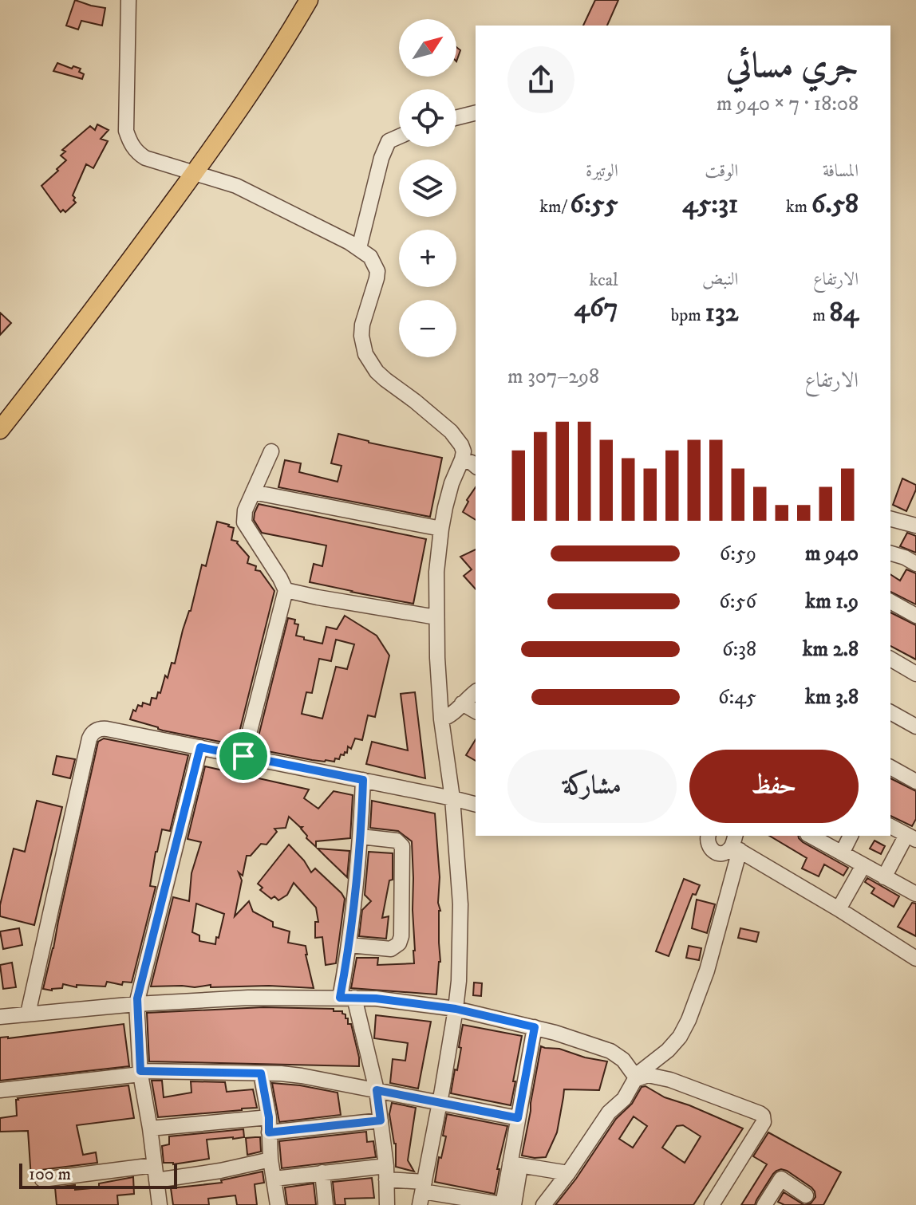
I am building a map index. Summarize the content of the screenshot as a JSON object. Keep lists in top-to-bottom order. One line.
{"scale_bar":"100 m","north":"top right","page":{"map_buttons":["+","−"],"heading":["جري مسائي","18:08 · 7 × 940 m"],"stats":[["المسافة","6.58 km"],["الوقت","45:31"],["الوتيرة","6:55 /km"],["الارتفاع","84 m"],["النبض","132 bpm"],["kcal","467"]],"chart":["الارتفاع","298–307 m"],"list":[{"name":"940 m","note":"6:59"},{"name":"1.9 km","note":"6:56"},{"name":"2.8 km","note":"6:38"},{"name":"3.8 km","note":"6:45"}],"buttons":["حفظ","مشاركة"],"scale":"100 m"}}
